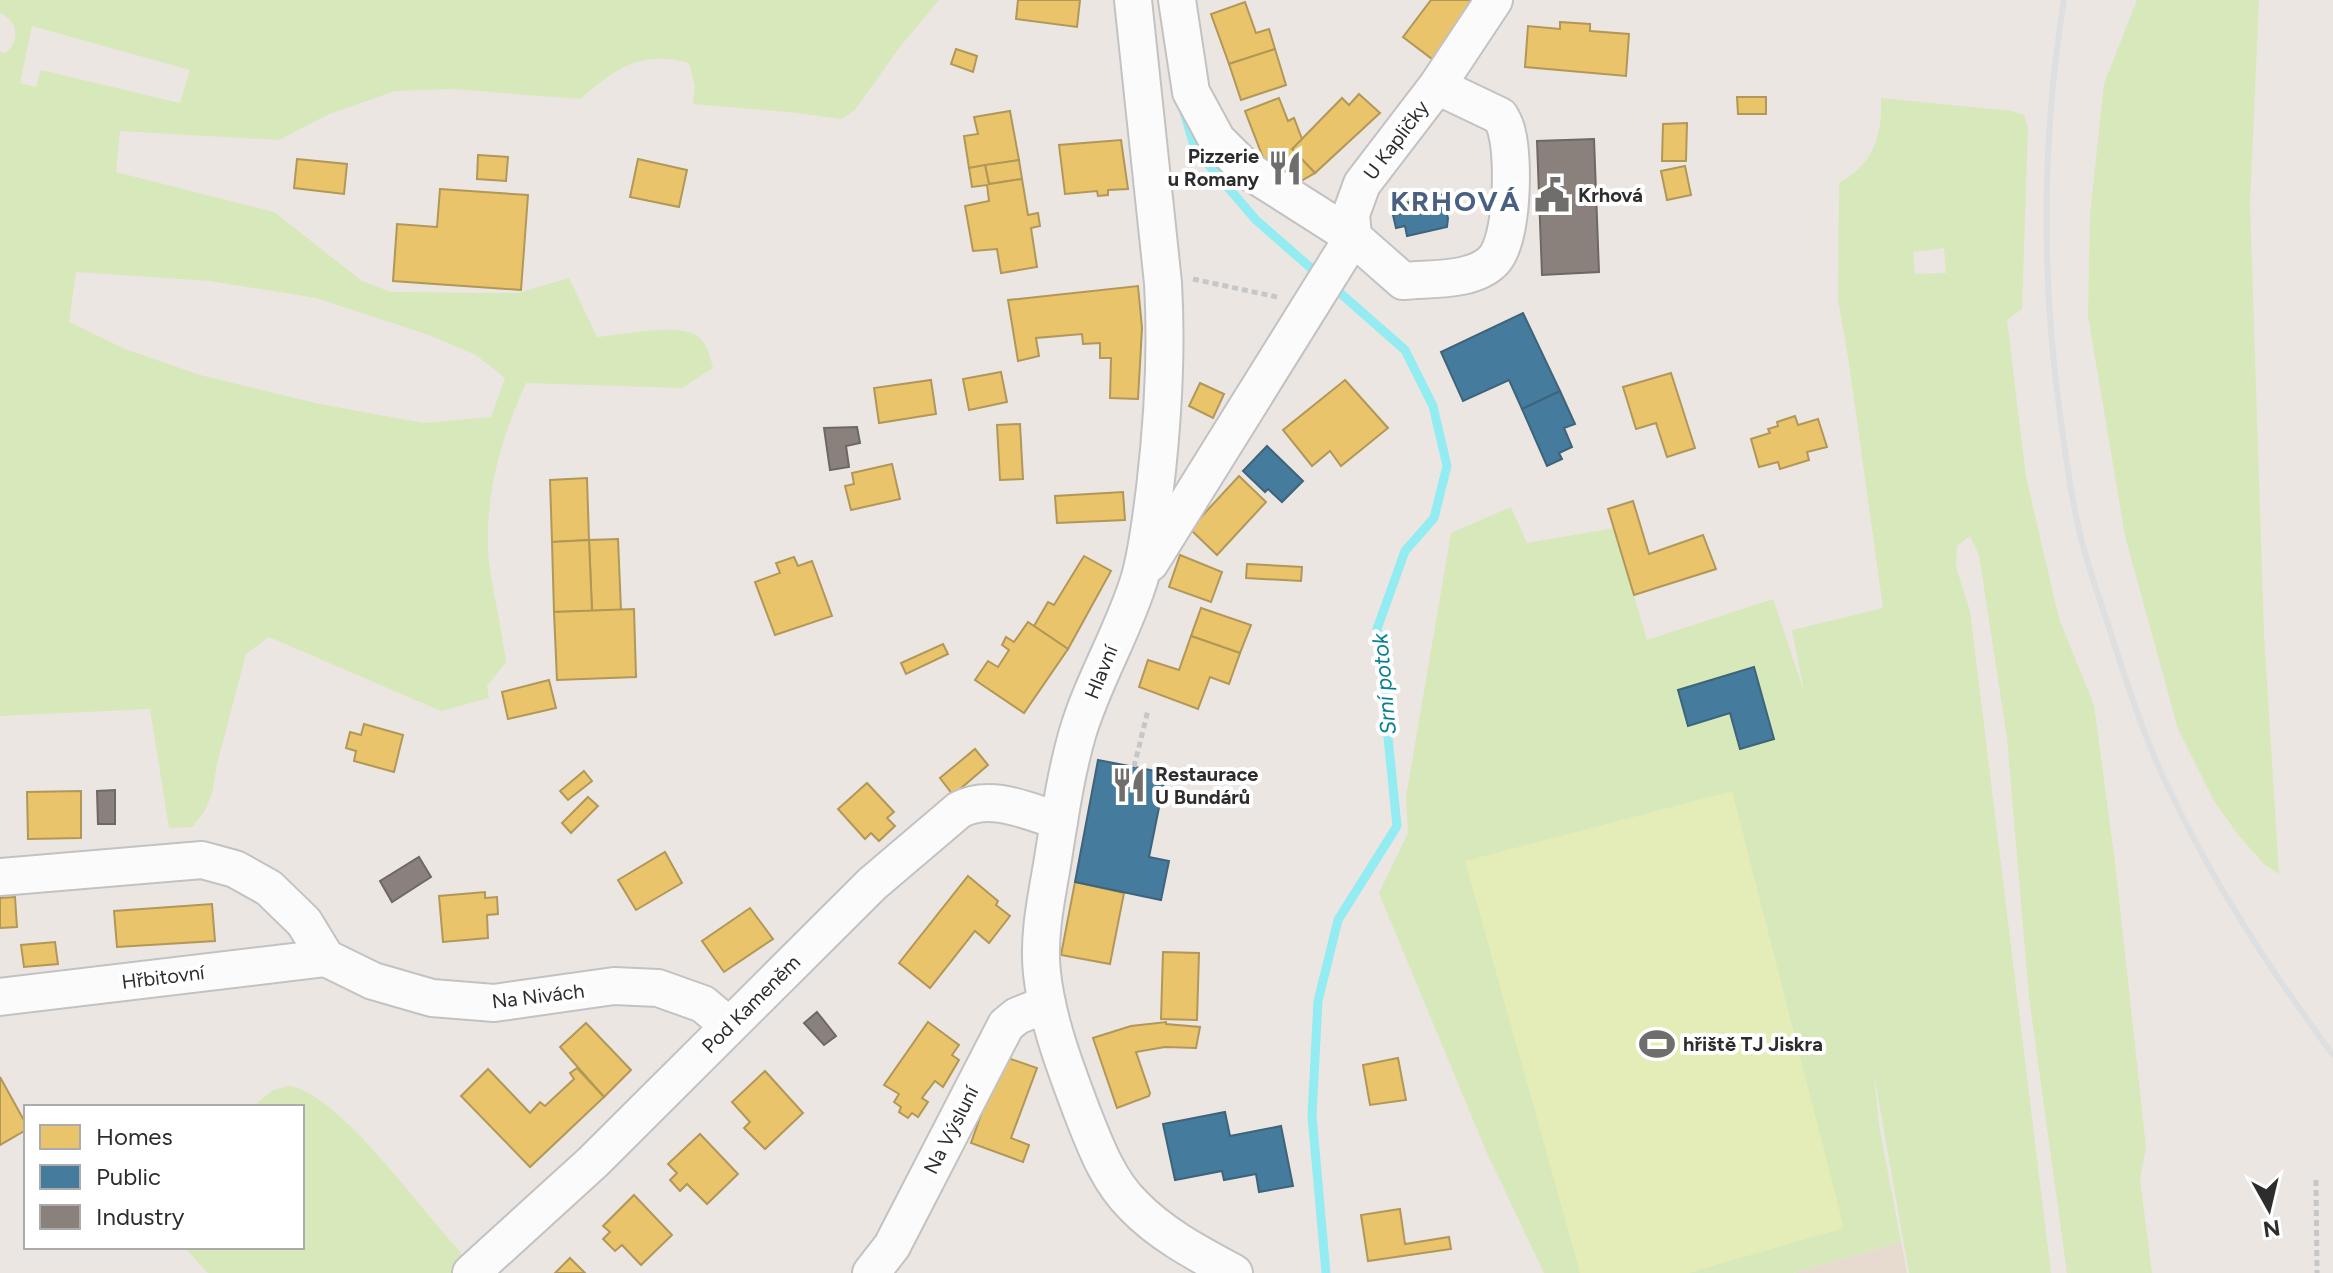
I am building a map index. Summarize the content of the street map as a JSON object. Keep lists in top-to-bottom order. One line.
{"streets":{"street":["U Kapličky","Hlavní","Hřbitovní","Na Nivách","Pod Kameněm","Na Výsluní"]},"crossings":[["U Kapličky","Hlavní"],["Hlavní","Pod Kameněm"],["Hlavní","Na Výsluní"],["Hřbitovní","Na Nivách"],["Na Nivách","Pod Kameněm"]],"districts":["KRHOVÁ"],"water":["Srní potok"],"places":{"restaurant":["Pizzerie u Romany","Restaurace U Bundárů"],"public building":["Krhová"],"sports":["hřiště TJ Jiskra"]},"legend":["Homes","Public","Industry"],"north":"bottom"}
